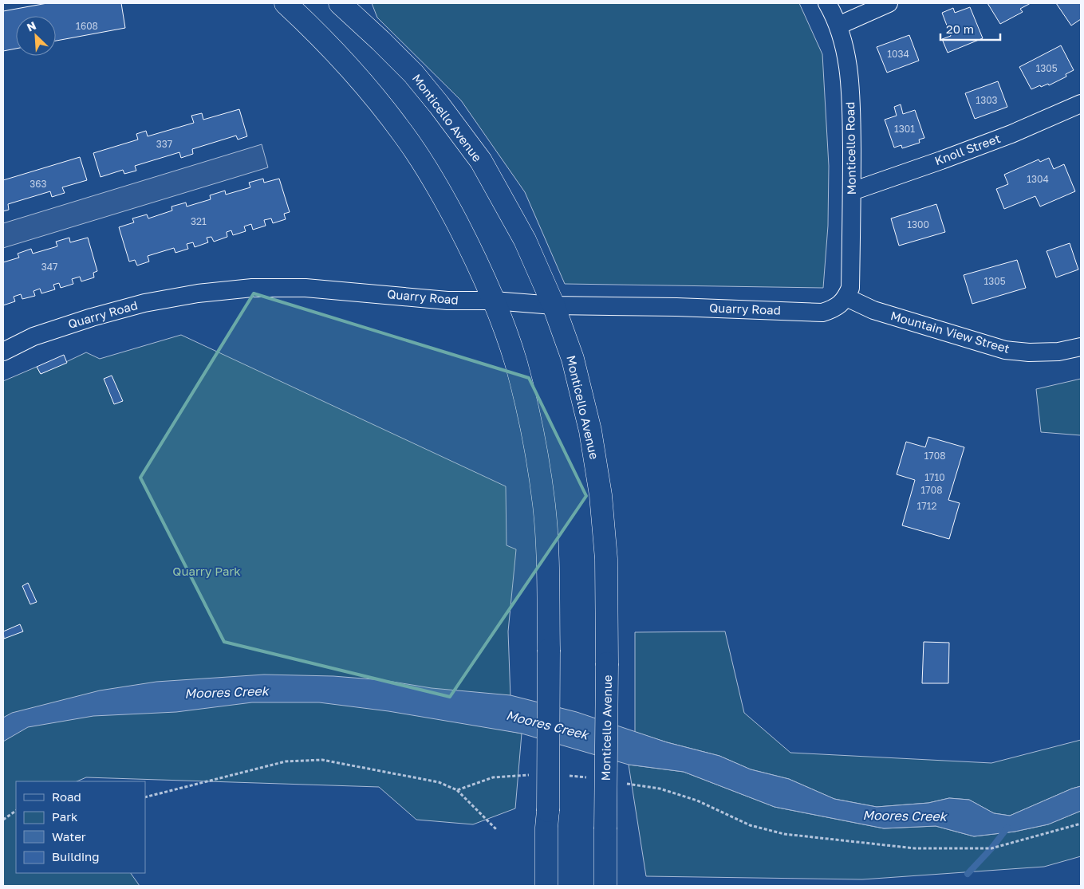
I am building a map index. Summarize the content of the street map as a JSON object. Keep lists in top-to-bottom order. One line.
{"streets":{"main road":["Monticello Avenue"],"street":["Monticello Road","Knoll Street","Quarry Road","Mountain View Street"]},"crossings":[["Monticello Avenue","Quarry Road"],["Monticello Road","Knoll Street"],["Monticello Road","Quarry Road"],["Monticello Road","Mountain View Street"],["Quarry Road","Mountain View Street"]],"water":["Moores Creek"],"parks":["Quarry Park"],"house_numbers":["1608","1034","1305","1303","1301","337","1304","363","321","1300","347","1305","1708","1710","1708","1712"],"legend":["Road","Park","Water","Building"],"scale_bar":"20 m","north":"top left"}
